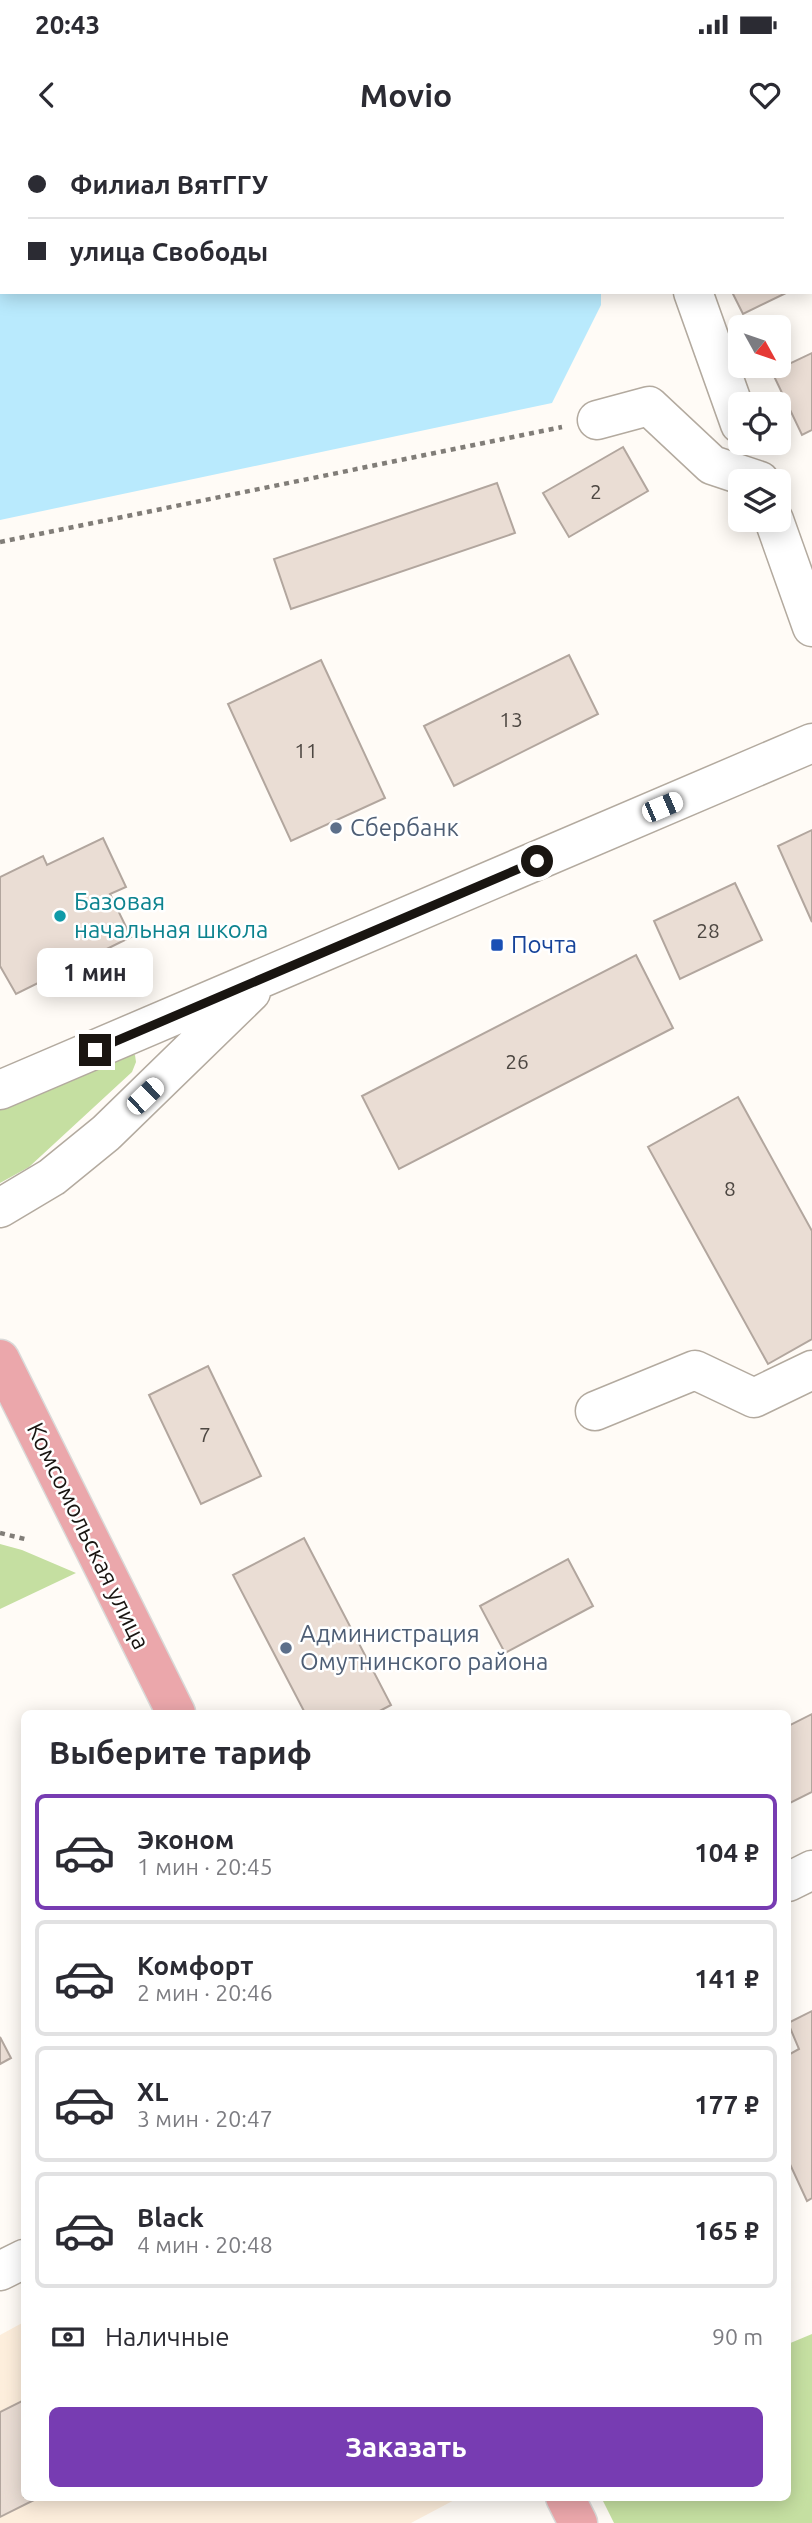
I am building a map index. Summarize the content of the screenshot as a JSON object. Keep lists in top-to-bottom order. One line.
{"streets":{"main road":["Комсомольская улица"]},"places":{"other":["Сбербанк","Базовая начальная школа","Администрация Омутнинского района"],"transit":["Почта"]},"house_numbers":["2","13","11","28","26","8","7"],"north":"bottom right","page":{"status":"20:43","header":"Movio","banner":["Филиал ВятГГУ","улица Свободы"],"bubble":"1 мин","heading":"Выберите тариф","list":[{"name":"Эконом","note":"1 мин · 20:45","value":"104 ₽"},{"name":"Комфорт","note":"2 мин · 20:46","value":"141 ₽"},{"name":"XL","note":"3 мин · 20:47","value":"177 ₽"},{"name":"Black","note":"4 мин · 20:48","value":"165 ₽"}],"pay":["Наличные","90 m"],"buttons":"Заказать"}}
